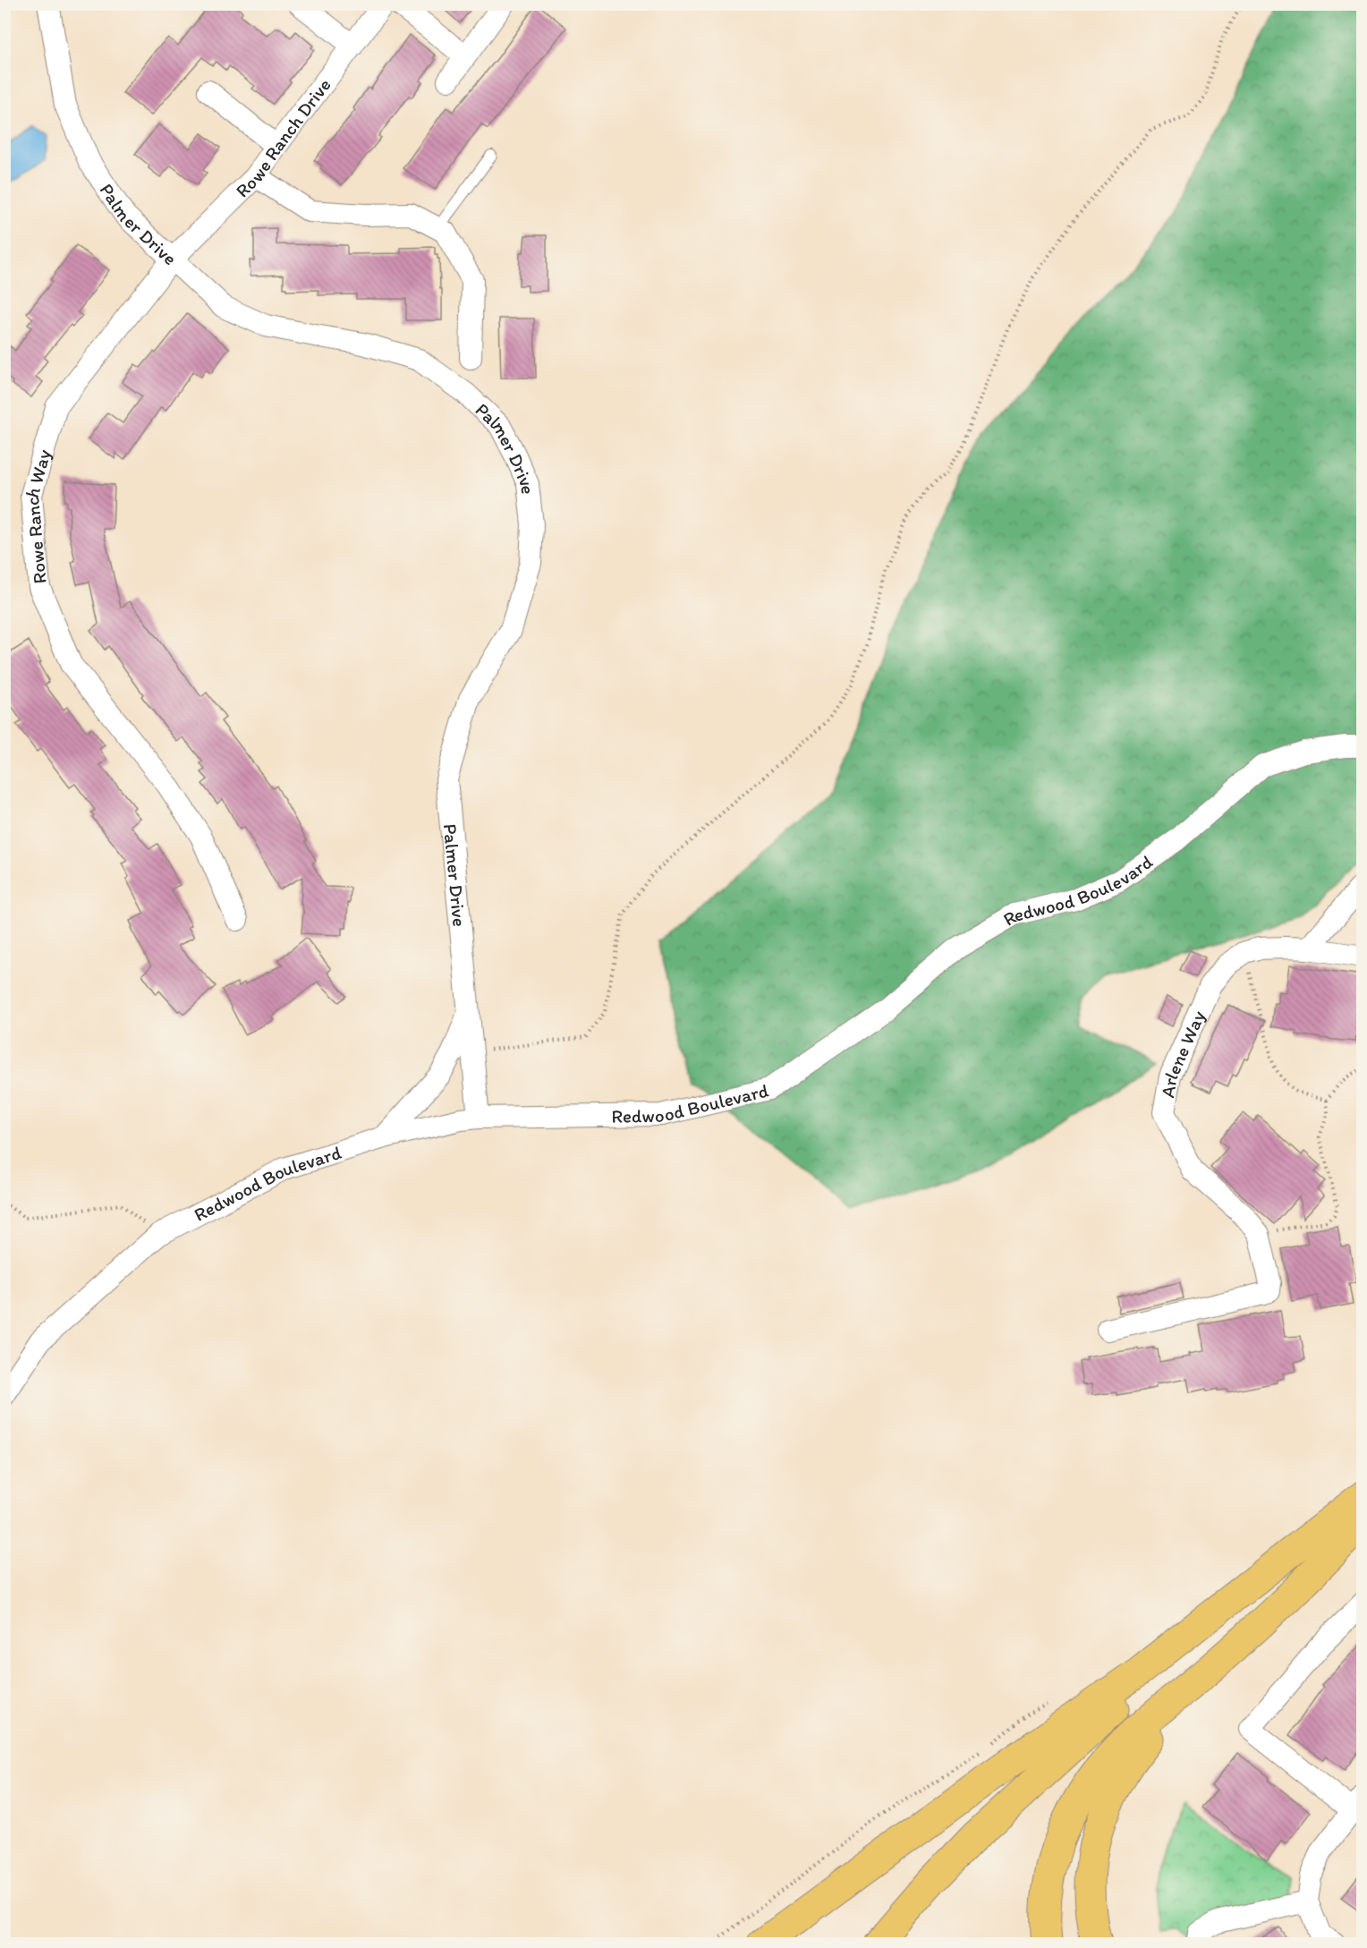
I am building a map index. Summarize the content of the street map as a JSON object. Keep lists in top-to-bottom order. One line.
{"streets":{"street":["Rowe Ranch Drive","Palmer Drive","Rowe Ranch Way","Redwood Boulevard","Arlene Way"]},"crossings":[["Rowe Ranch Drive","Palmer Drive"],["Rowe Ranch Drive","Rowe Ranch Way"],["Palmer Drive","Rowe Ranch Way"],["Palmer Drive","Redwood Boulevard"]]}
